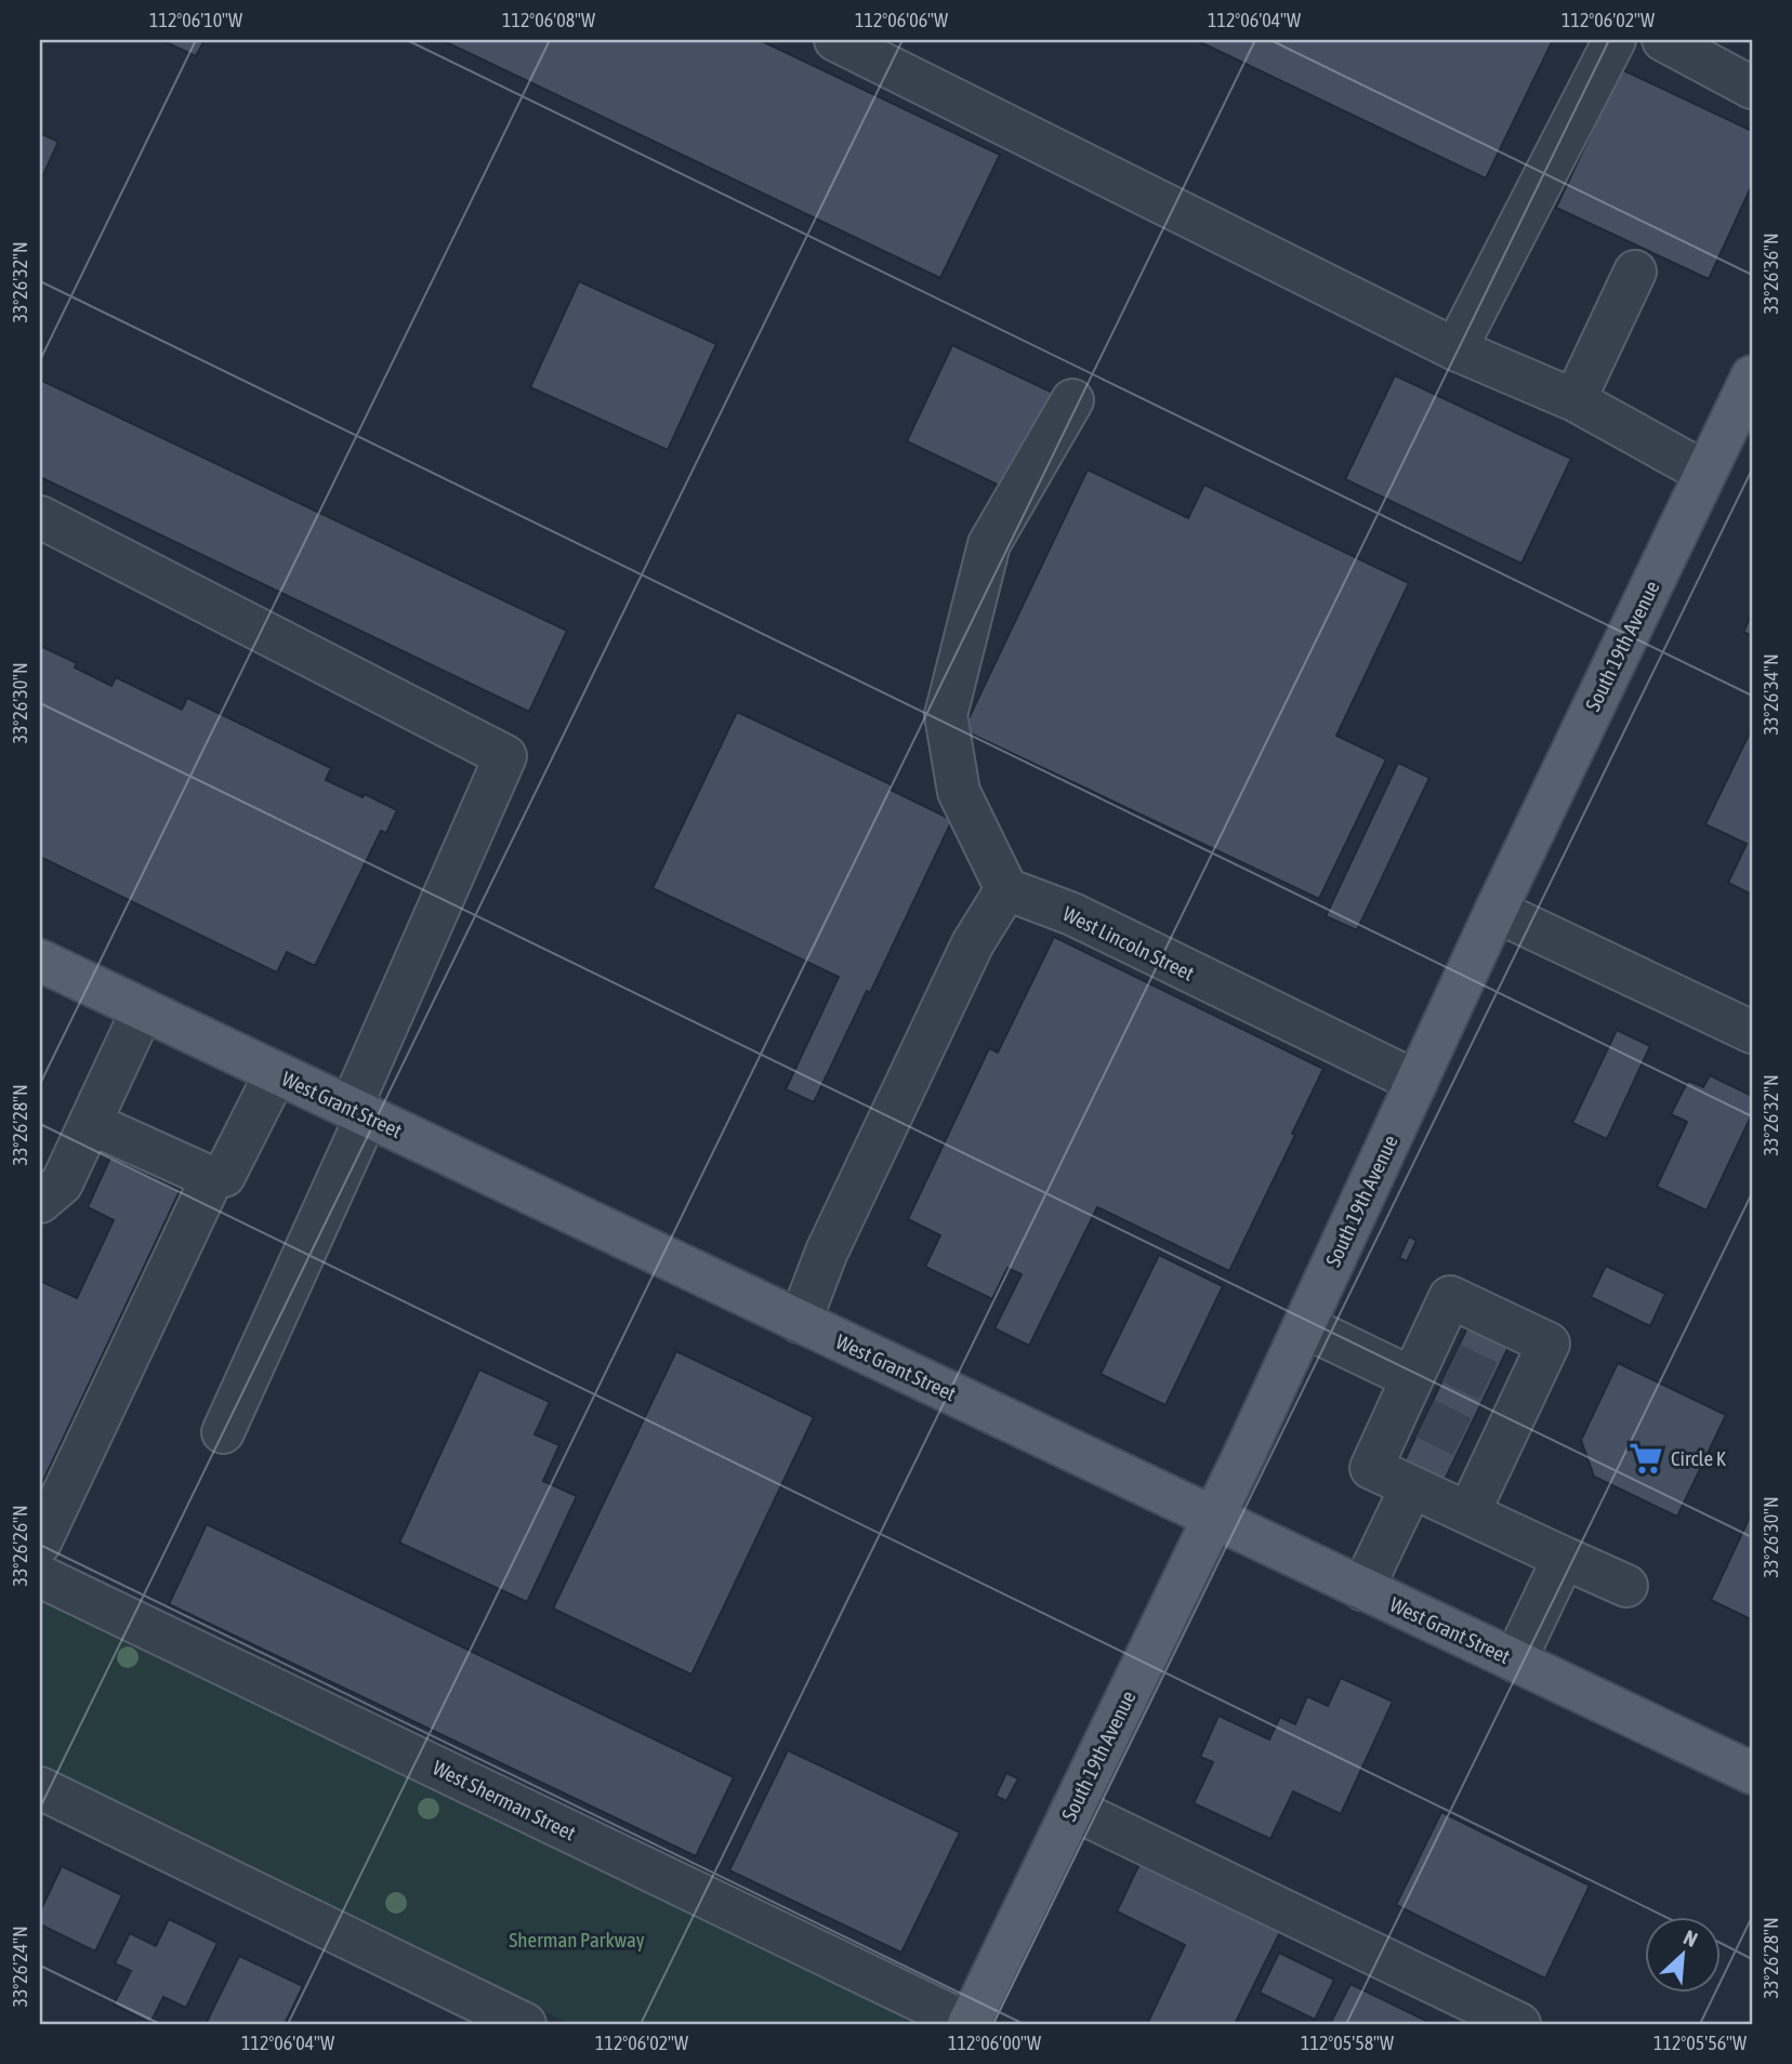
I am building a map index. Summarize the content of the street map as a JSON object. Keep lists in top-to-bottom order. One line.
{"streets":{"main road":["South 19th Avenue","West Grant Street"],"street":["West Lincoln Street","West Sherman Street"]},"crossings":[["South 19th Avenue","West Lincoln Street"],["South 19th Avenue","West Grant Street"],["South 19th Avenue","West Sherman Street"]],"parks":["Sherman Parkway"],"places":{"supermarket":["Circle K"]},"north":"top right","coordinates":["112°06'10\"W","112°06'08\"W","112°06'06\"W","112°06'04\"W","112°06'02\"W","33°26'36\"N","33°26'32\"N","33°26'34\"N","33°26'30\"N","33°26'28\"N","33°26'26\"N","33°26'24\"N","112°06'00\"W","112°05'58\"W","112°05'56\"W"]}
